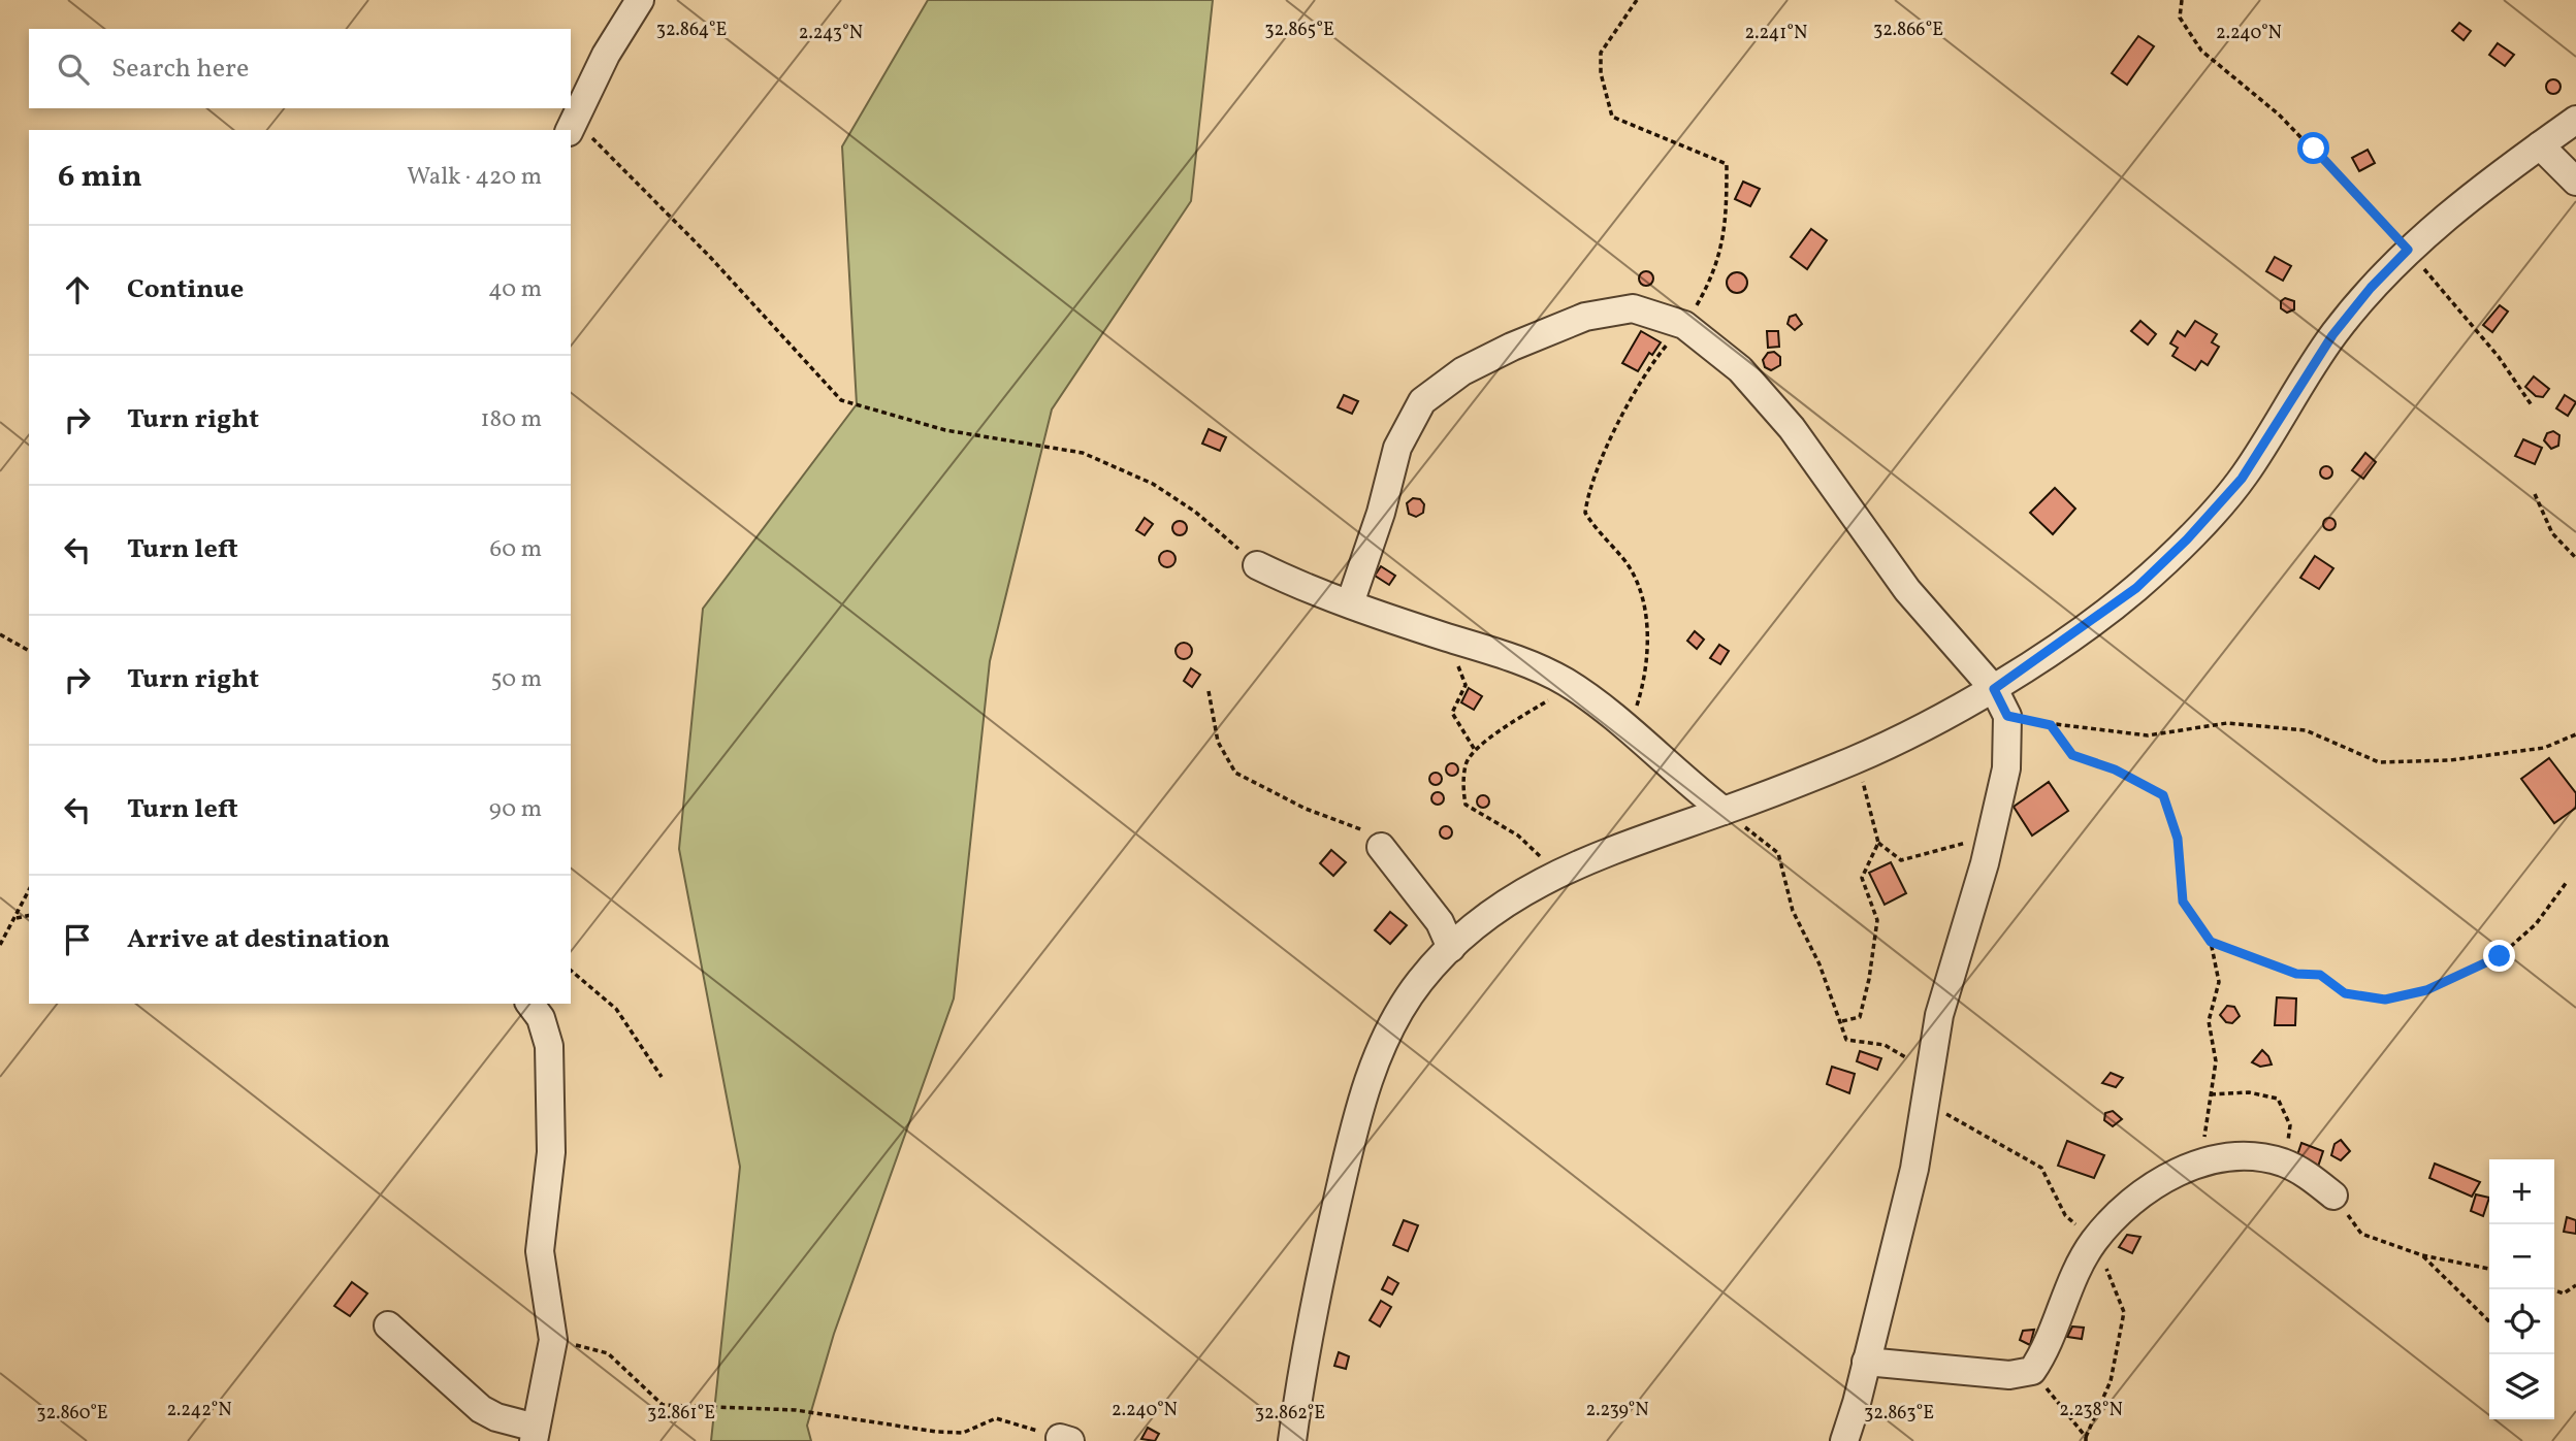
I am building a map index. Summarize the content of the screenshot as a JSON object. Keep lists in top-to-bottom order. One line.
{"page":{"search":"Search here","heading":["6 min","Walk · 420 m"],"list":[["Continue","40 m"],["Turn right","180 m"],["Turn left","60 m"],["Turn right","50 m"],["Turn left","90 m"],"Arrive at destination"],"map_buttons":["+","−"]},"coordinates":["32.864°E","32.865°E","32.866°E","2.243°N","2.241°N","2.240°N","2.242°N","2.239°N","2.238°N","32.860°E","32.861°E","32.862°E","32.863°E"]}
